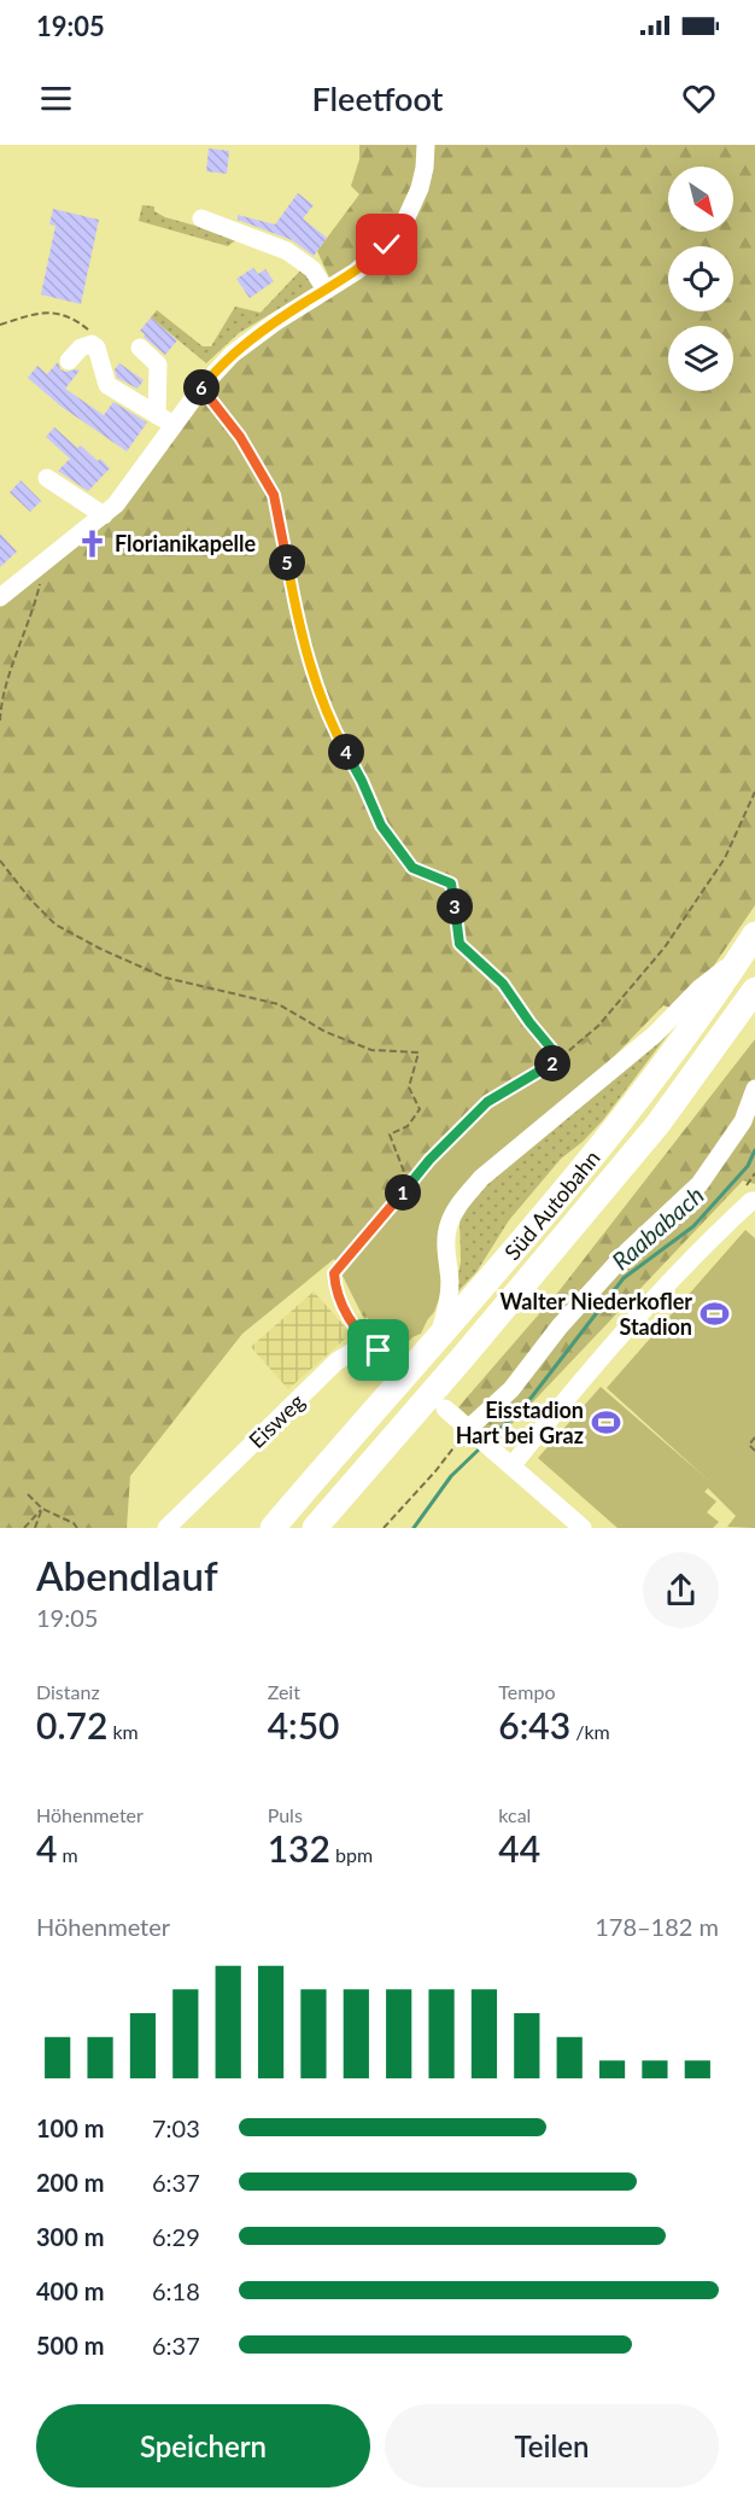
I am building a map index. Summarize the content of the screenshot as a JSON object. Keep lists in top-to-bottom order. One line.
{"streets":{"highway":["Süd Autobahn"],"street":["Eisweg"]},"water":["Raababach"],"places":{"church":["Florianikapelle"],"sports":["Walter Niederkofler Stadion","Eisstadion Hart bei Graz"]},"north":"bottom right","page":{"status":"19:05","header":"Fleetfoot","pins":["6","5","4","3","2","1"],"heading":["Abendlauf","19:05"],"stats":[["Distanz","0.72 km"],["Zeit","4:50"],["Tempo","6:43 /km"],["Höhenmeter","4 m"],["Puls","132 bpm"],["kcal","44"]],"chart":["Höhenmeter","178–182 m"],"list":[{"name":"100 m","note":"7:03"},{"name":"200 m","note":"6:37"},{"name":"300 m","note":"6:29"},{"name":"400 m","note":"6:18"},{"name":"500 m","note":"6:37"}],"buttons":["Speichern","Teilen"]}}
